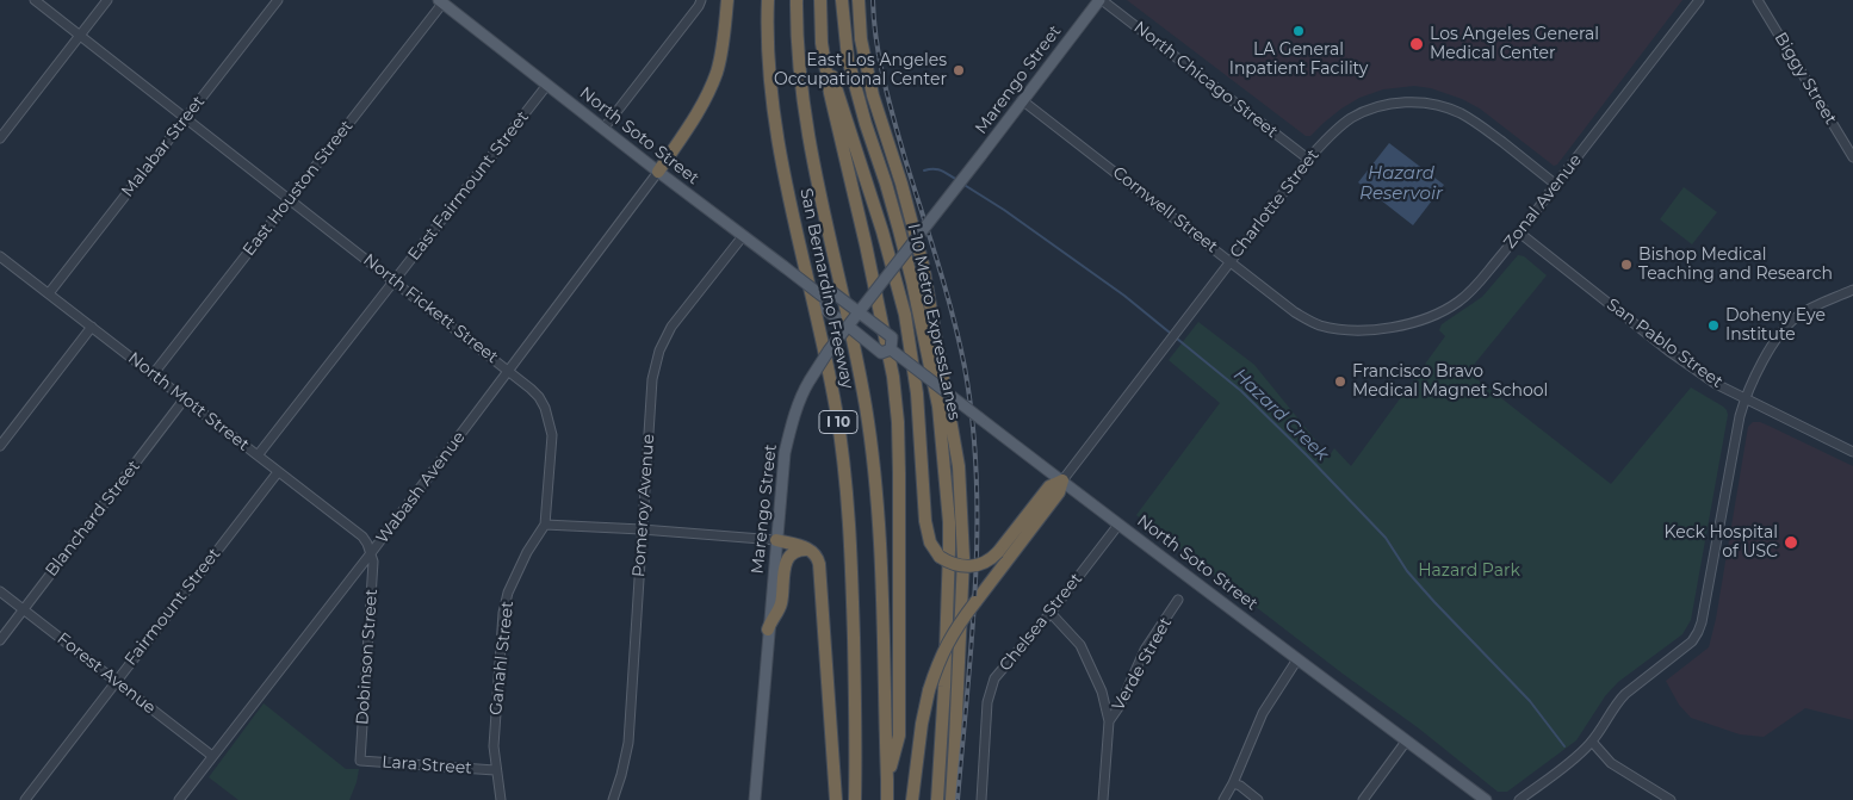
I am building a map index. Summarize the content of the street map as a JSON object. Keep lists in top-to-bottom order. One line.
{"streets":{"highway":["San Bernardino Freeway","I-10 Metro ExpressLanes","I 10"],"main road":["Marengo Street","North Soto Street"],"street":["Biggy Street","North Chicago Street","Malabar Street","East Fairmount Street","East Houston Street","Zonal Avenue","Charlotte Street","Cornwell Street","North Fickett Street","San Pablo Street","North Mott Street","Wabash Avenue","Pomeroy Avenue","Blanchard Street","Fairmount Street","Chelsea Street","Dobinson Street","Ganahl Street","Verde Street","Forest Avenue","Lara Street"]},"crossings":[["Marengo Street","North Chicago Street"],["Marengo Street","North Soto Street"],["Marengo Street","Cornwell Street"],["North Chicago Street","Charlotte Street"],["North Soto Street","East Fairmount Street"],["North Soto Street","East Houston Street"],["North Soto Street","Charlotte Street"],["North Soto Street","Wabash Avenue"],["North Soto Street","Pomeroy Avenue"],["North Soto Street","Chelsea Street"],["Malabar Street","North Fickett Street"],["Malabar Street","North Mott Street"],["East Fairmount Street","North Fickett Street"],["East Fairmount Street","North Mott Street"],["East Houston Street","North Fickett Street"],["East Houston Street","North Mott Street"],["Zonal Avenue","Charlotte Street"],["Zonal Avenue","Cornwell Street"],["Zonal Avenue","San Pablo Street"],["Charlotte Street","Cornwell Street"],["North Fickett Street","Wabash Avenue"],["North Fickett Street","Ganahl Street"],["North Mott Street","Wabash Avenue"],["North Mott Street","Blanchard Street"],["North Mott Street","Fairmount Street"],["North Mott Street","Dobinson Street"],["Wabash Avenue","Dobinson Street"],["Wabash Avenue","Forest Avenue"],["Blanchard Street","Forest Avenue"],["Fairmount Street","Forest Avenue"],["Dobinson Street","Lara Street"],["Ganahl Street","Lara Street"]],"water":["Hazard Reservoir","Hazard Creek"],"parks":["Hazard Park"],"places":["LA General Inpatient Facility","Los Angeles General Medical Center","East Los Angeles Occupational Center","Bishop Medical Teaching and Research","Doheny Eye Institute","Francisco Bravo Medical Magnet School","Keck Hospital of USC"]}
